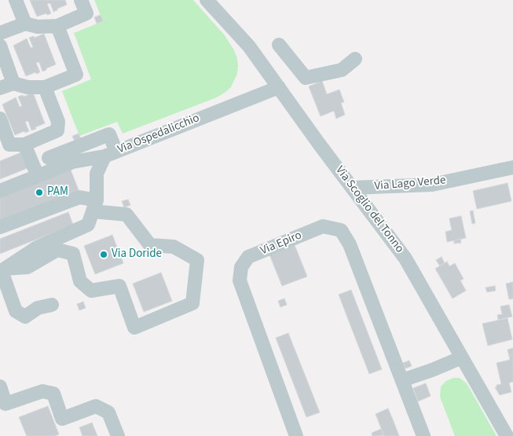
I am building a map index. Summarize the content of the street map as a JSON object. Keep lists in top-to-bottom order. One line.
{"streets":{"street":["Via Ospedalicchio","Via Lago Verde","Via Scoglio del Tonno","Via Epiro"]},"crossings":[["Via Ospedalicchio","Via Scoglio del Tonno"],["Via Lago Verde","Via Scoglio del Tonno"]],"places":["PAM","Via Doride"]}
